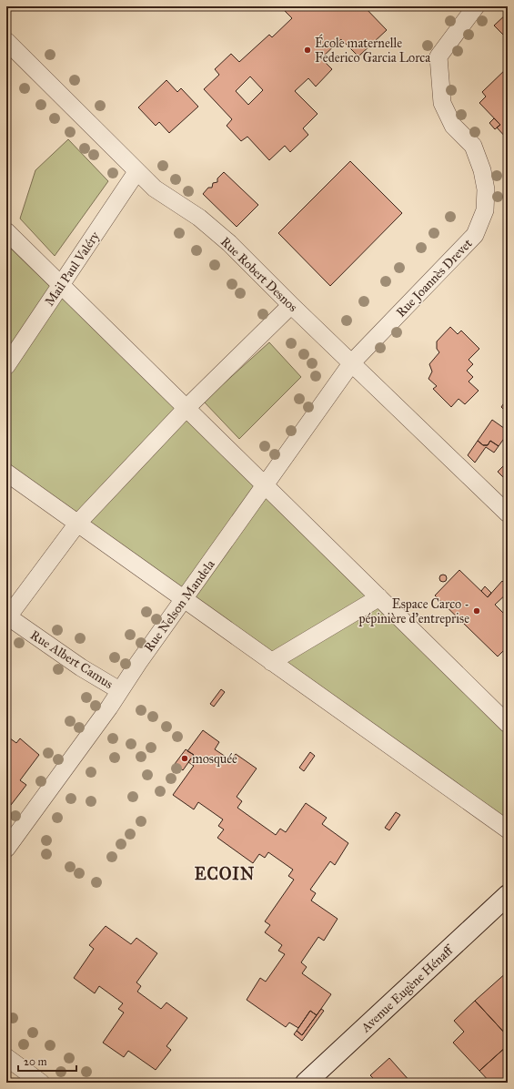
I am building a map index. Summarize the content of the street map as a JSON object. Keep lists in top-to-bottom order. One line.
{"streets":{"main road":["Avenue Eugène Hénaff"],"street":["Mail Paul Valéry","Rue Robert Desnos","Rue Joannès Drevet","Rue Nelson Mandela","Rue Albert Camus"]},"crossings":[["Mail Paul Valéry","Rue Robert Desnos"],["Rue Robert Desnos","Rue Joannès Drevet"],["Rue Robert Desnos","Rue Nelson Mandela"],["Rue Joannès Drevet","Rue Nelson Mandela"],["Rue Nelson Mandela","Rue Albert Camus"]],"districts":["ECOIN"],"places":["École maternelle Federico Garcia Lorca","Espace Carco - pépinière d'entreprise","mosquée"],"scale_bar":"20 m"}
